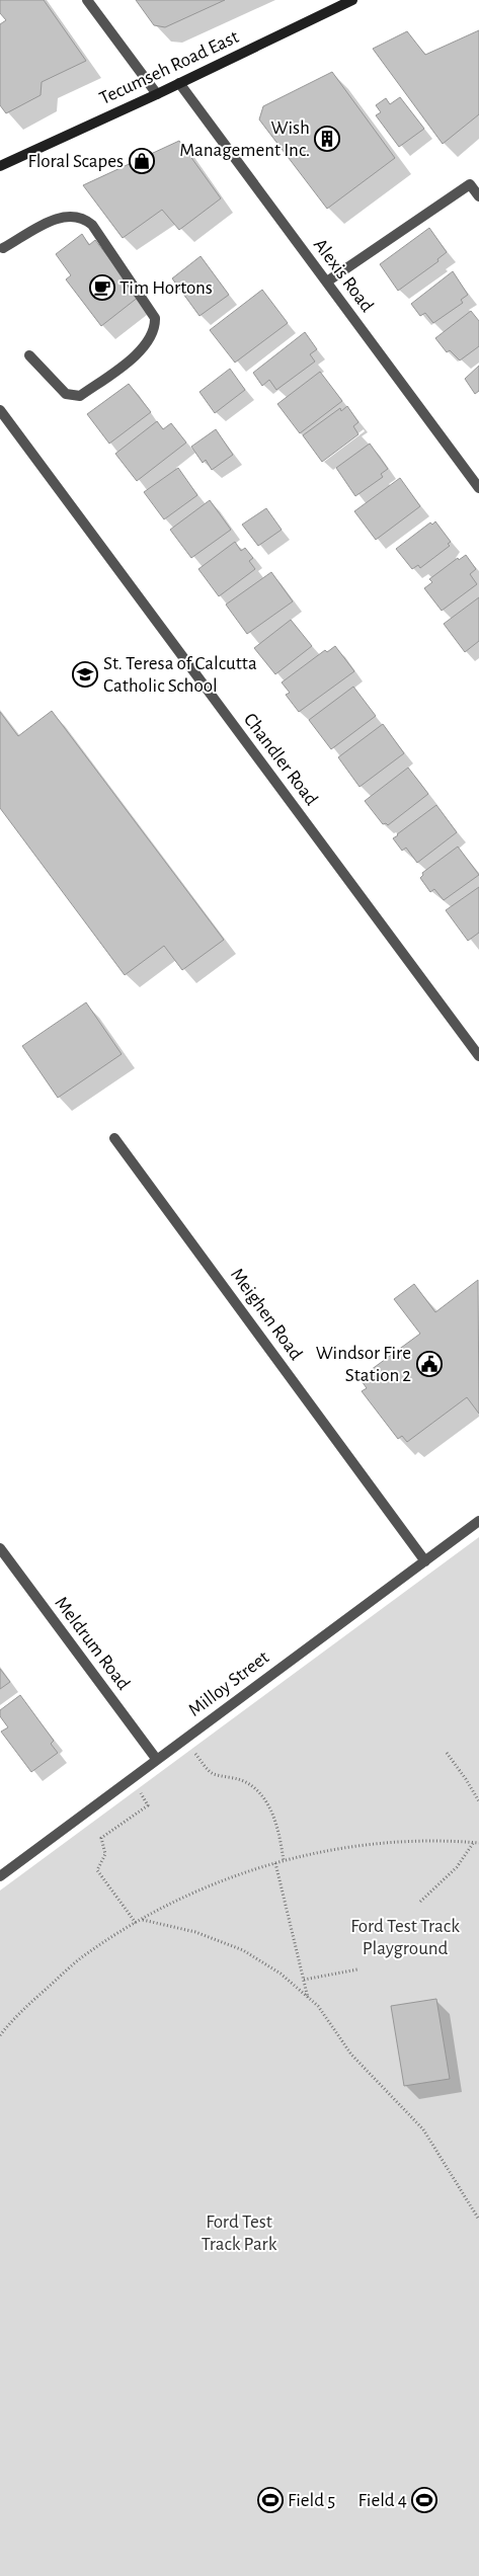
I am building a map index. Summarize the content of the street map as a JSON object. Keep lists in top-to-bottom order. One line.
{"streets":{"main road":["Tecumseh Road East"],"street":["Alexis Road","Chandler Road","Meighen Road","Meldrum Road","Milloy Street"]},"crossings":[["Tecumseh Road East","Alexis Road"],["Meighen Road","Milloy Street"],["Meldrum Road","Milloy Street"]],"parks":["Ford Test Track Playground","Ford Test Track Park"],"places":{"building":["Wish Management Inc."],"shop":["Floral Scapes"],"cafe":["Tim Hortons"],"school or university":["St. Teresa of Calcutta Catholic School"],"public building":["Windsor Fire Station 2"],"sports":["Field 5","Field 4"]}}
